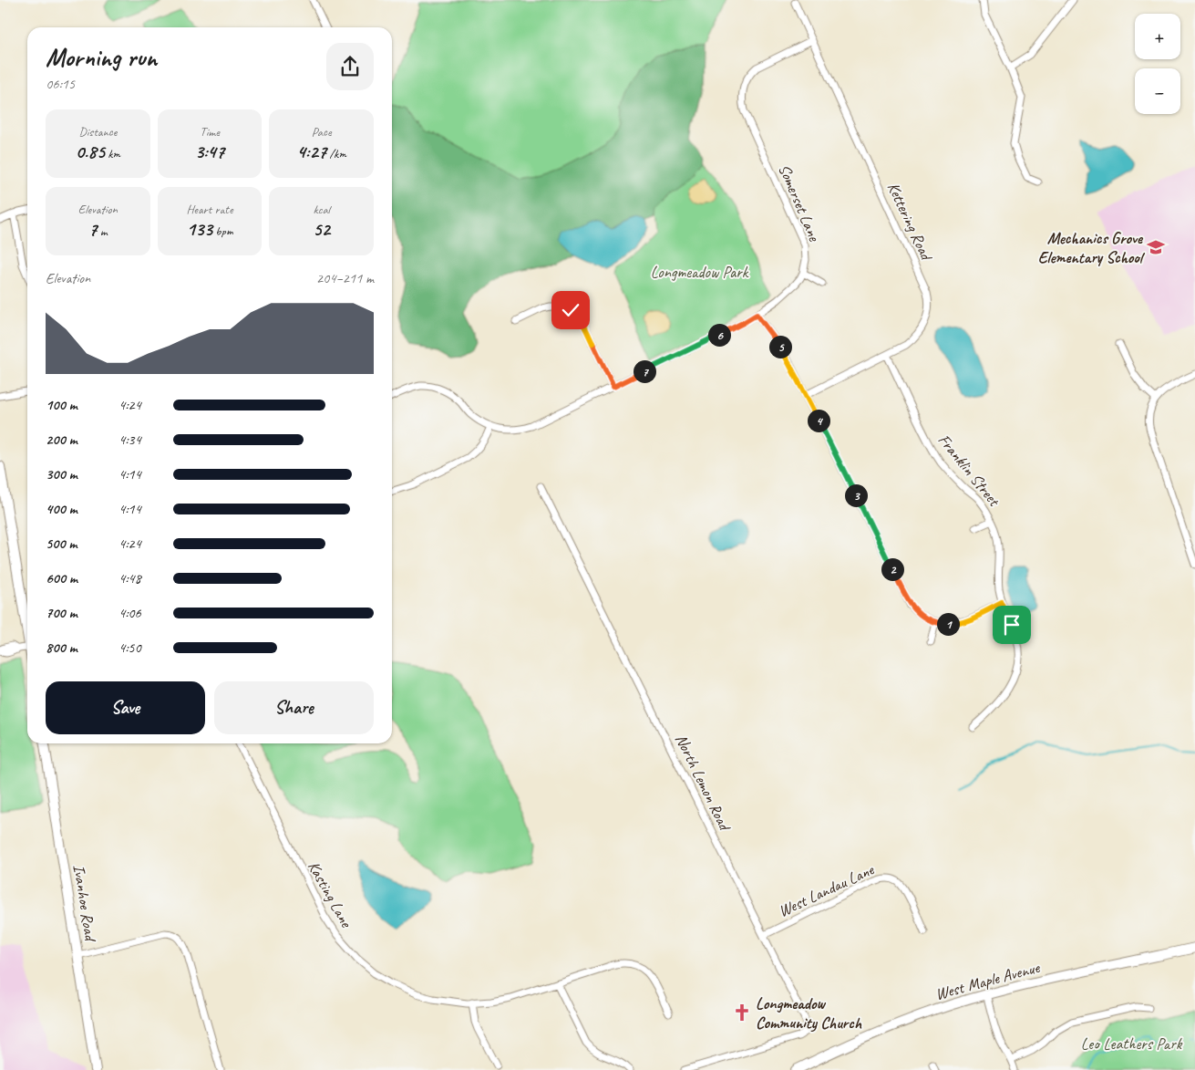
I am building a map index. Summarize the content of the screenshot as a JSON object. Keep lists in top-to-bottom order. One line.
{"streets":{"main road":["Ivanhoe Road","West Maple Avenue"],"street":["Somerset Lane","Kettering Road","Franklin Street","North Lemon Road","West Landau Lane","Kasting Lane"]},"crossings":[["Somerset Lane","Kettering Road"],["Kettering Road","Franklin Street"],["North Lemon Road","West Landau Lane"]],"parks":["Longmeadow Park","Leo Leathers Park"],"places":{"school or university":["Mechanics Grove Elementary School"],"church":["Longmeadow Community Church"]},"page":{"map_buttons":["+","−"],"heading":["Morning run","06:15"],"stats":[["Distance","0.85 km"],["Time","3:47"],["Pace","4:27 /km"],["Elevation","7 m"],["Heart rate","133 bpm"],["kcal","52"]],"chart":["Elevation","204–211 m"],"pins":["6","5","7","4","3","2","1"],"list":[{"name":"100 m","note":"4:24"},{"name":"200 m","note":"4:34"},{"name":"300 m","note":"4:14"},{"name":"400 m","note":"4:14"},{"name":"500 m","note":"4:24"},{"name":"600 m","note":"4:48"},{"name":"700 m","note":"4:06"},{"name":"800 m","note":"4:50"}],"buttons":["Save","Share"]}}
